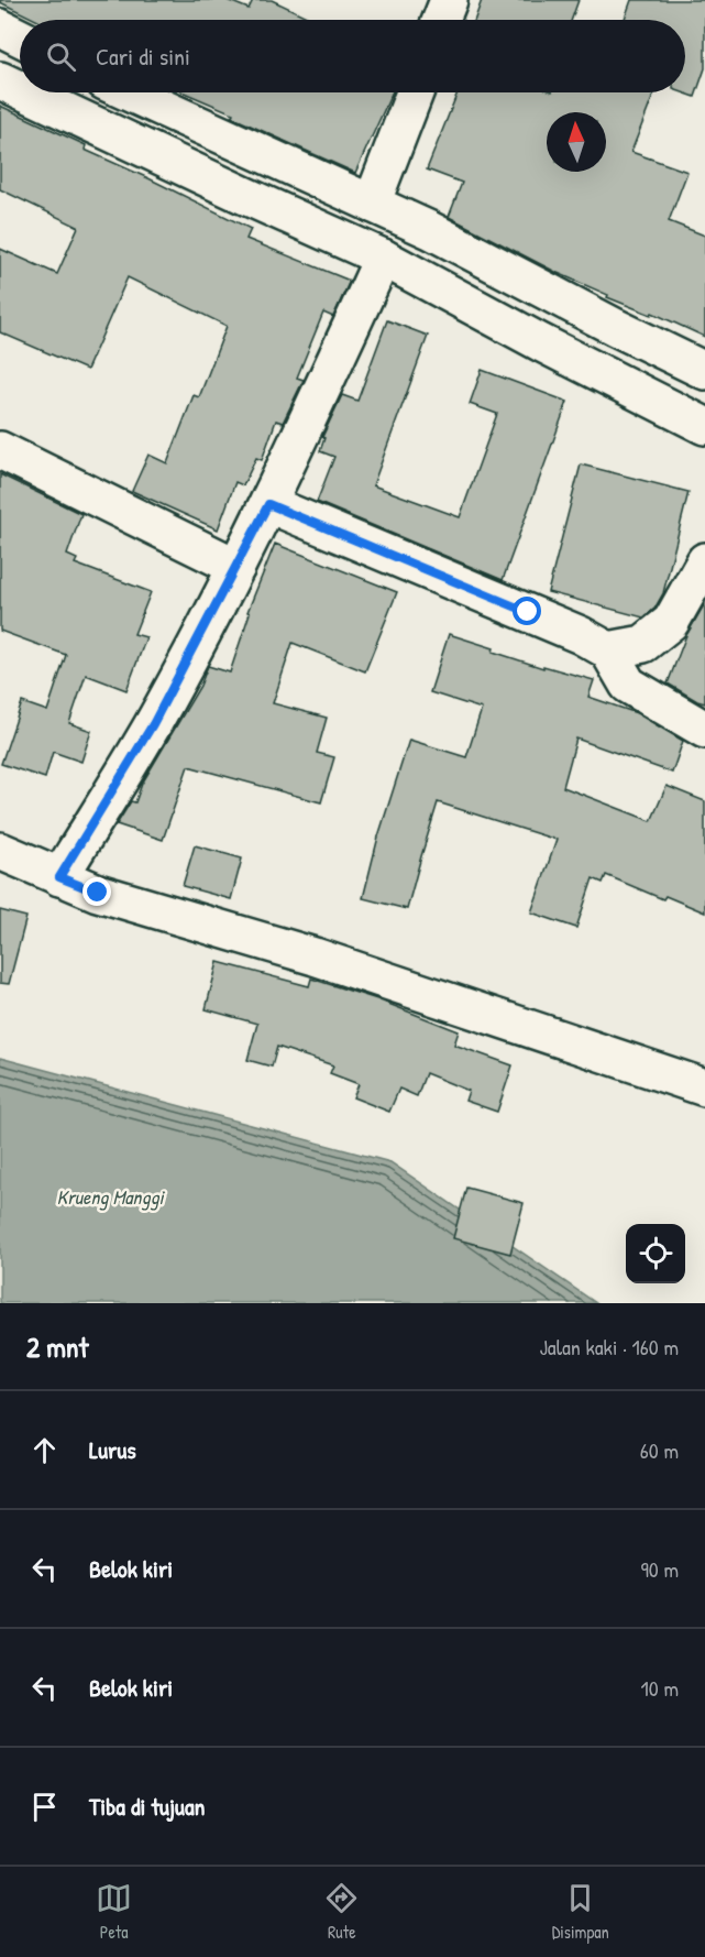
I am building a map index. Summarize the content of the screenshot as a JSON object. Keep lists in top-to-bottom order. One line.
{"water":["Krueng Manggi"],"north":"top","page":{"search":"Cari di sini","heading":["2 mnt","Jalan kaki · 160 m"],"list":[["Lurus","60 m"],["Belok kiri","90 m"],["Belok kiri","10 m"],"Tiba di tujuan"],"nav":["Peta","Rute","Disimpan"]}}
